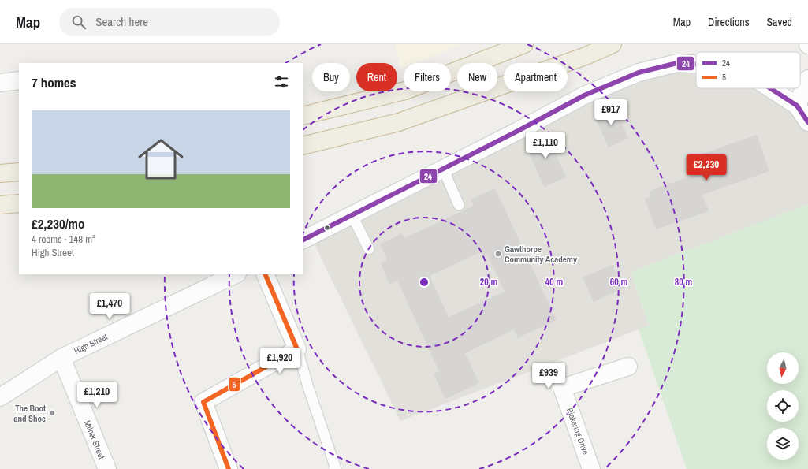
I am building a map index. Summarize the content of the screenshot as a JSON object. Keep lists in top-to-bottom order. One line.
{"streets":{"street":["High Street","Pickering Drive","Milner Street"]},"crossings":[["High Street","Milner Street"]],"places":["Gawthorpe Community Academy","The Boot and Shoe"],"lines":["transit line 24","transit line 5"],"legend":["24","5"],"north":"bottom","page":{"header":"Map","search":"Search here","nav":["Map","Directions","Saved"],"chip":["Buy","Rent","Filters","New","Apartment"],"heading":"7 homes","price":["£917","£1,110","£2,230","£1,470","£1,920","£939","£1,210"],"list":[{"name":"£2,230/mo","note":"4 rooms · 148 m² · High Street"}]},"rings":["20 m","40 m","60 m","80 m"]}
